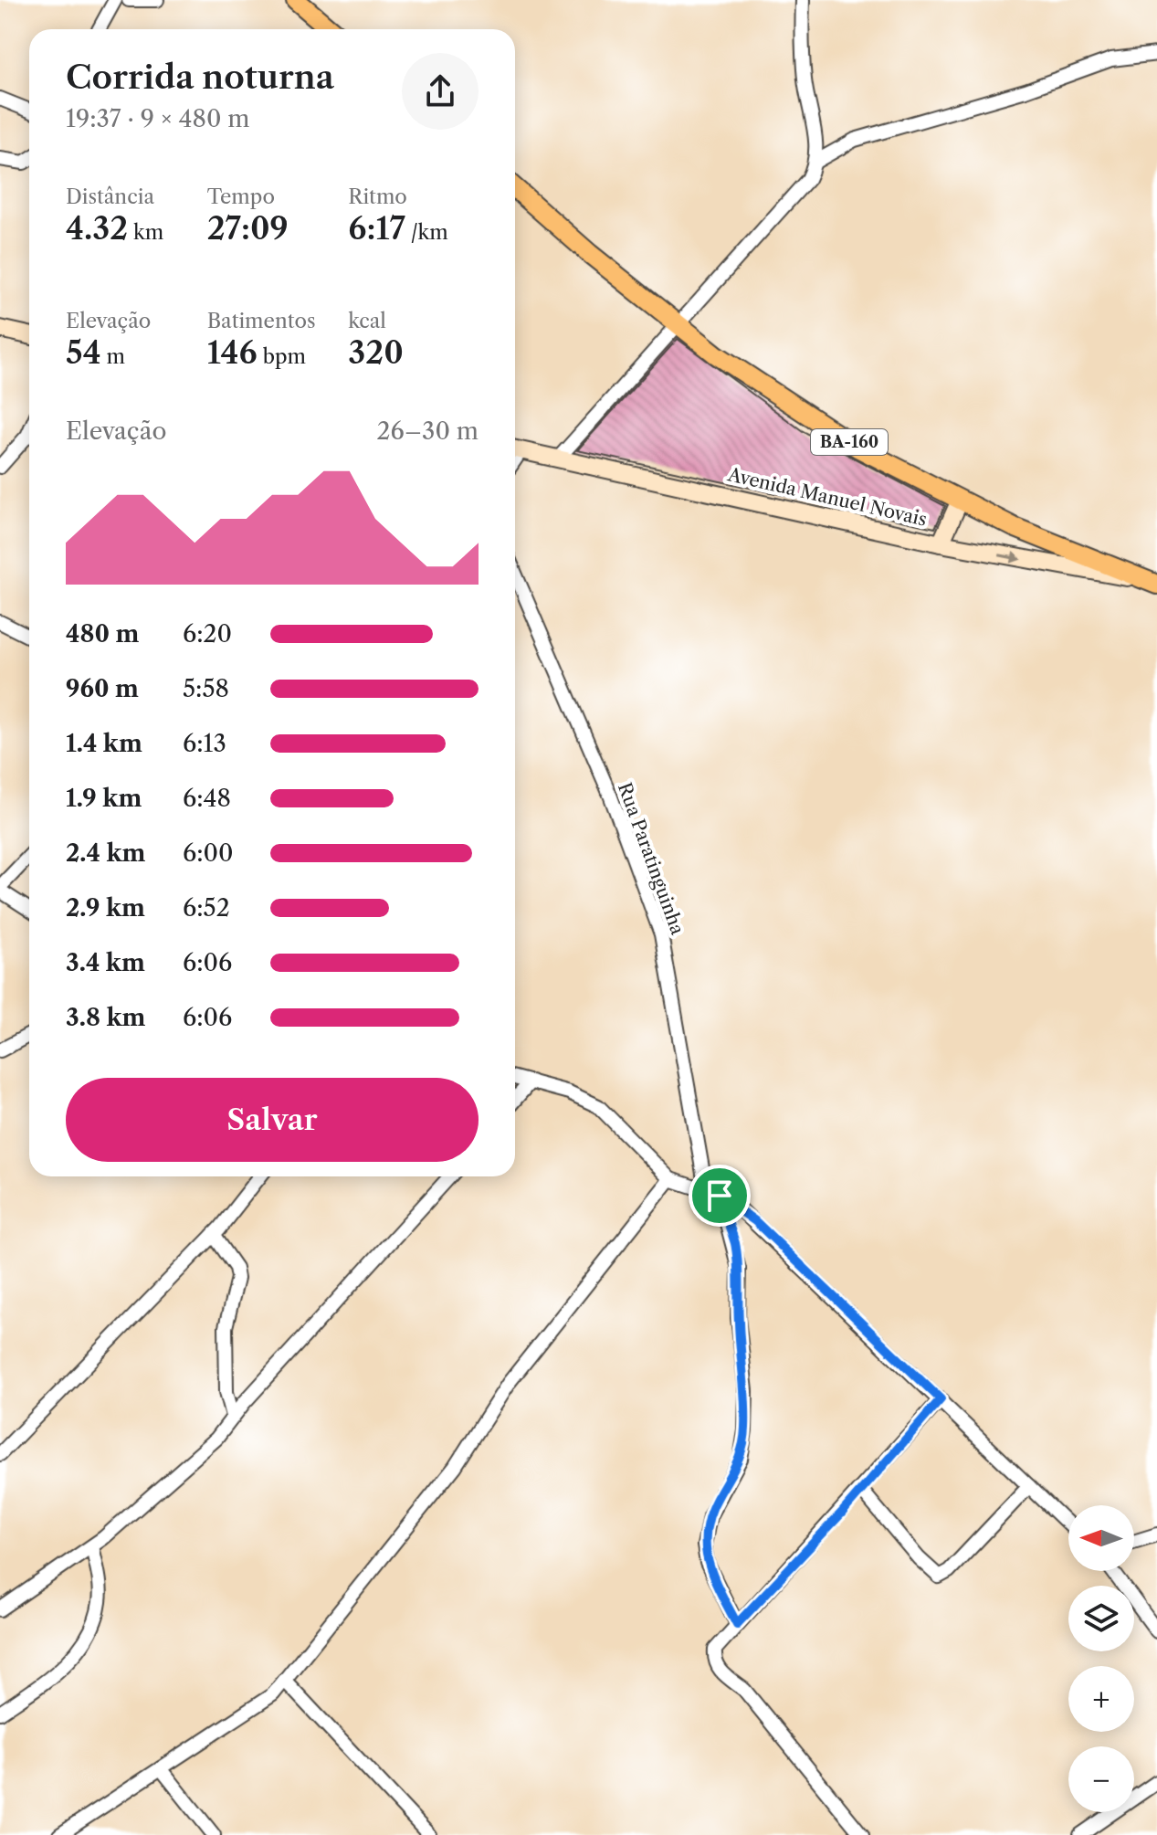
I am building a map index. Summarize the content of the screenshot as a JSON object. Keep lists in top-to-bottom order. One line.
{"streets":{"main road":["BA-160"],"street":["Avenida Manuel Novais","Rua Paratinguinha"]},"crossings":[["BA-160","Avenida Manuel Novais"]],"north":"left","page":{"heading":["Corrida noturna","19:37 · 9 × 480 m"],"stats":[["Distância","4.32 km"],["Tempo","27:09"],["Ritmo","6:17 /km"],["Elevação","54 m"],["Batimentos","146 bpm"],["kcal","320"]],"chart":["Elevação","26–30 m"],"list":[{"name":"480 m","note":"6:20"},{"name":"960 m","note":"5:58"},{"name":"1.4 km","note":"6:13"},{"name":"1.9 km","note":"6:48"},{"name":"2.4 km","note":"6:00"},{"name":"2.9 km","note":"6:52"},{"name":"3.4 km","note":"6:06"},{"name":"3.8 km","note":"6:06"}],"buttons":"Salvar","map_buttons":["+","−"]}}
